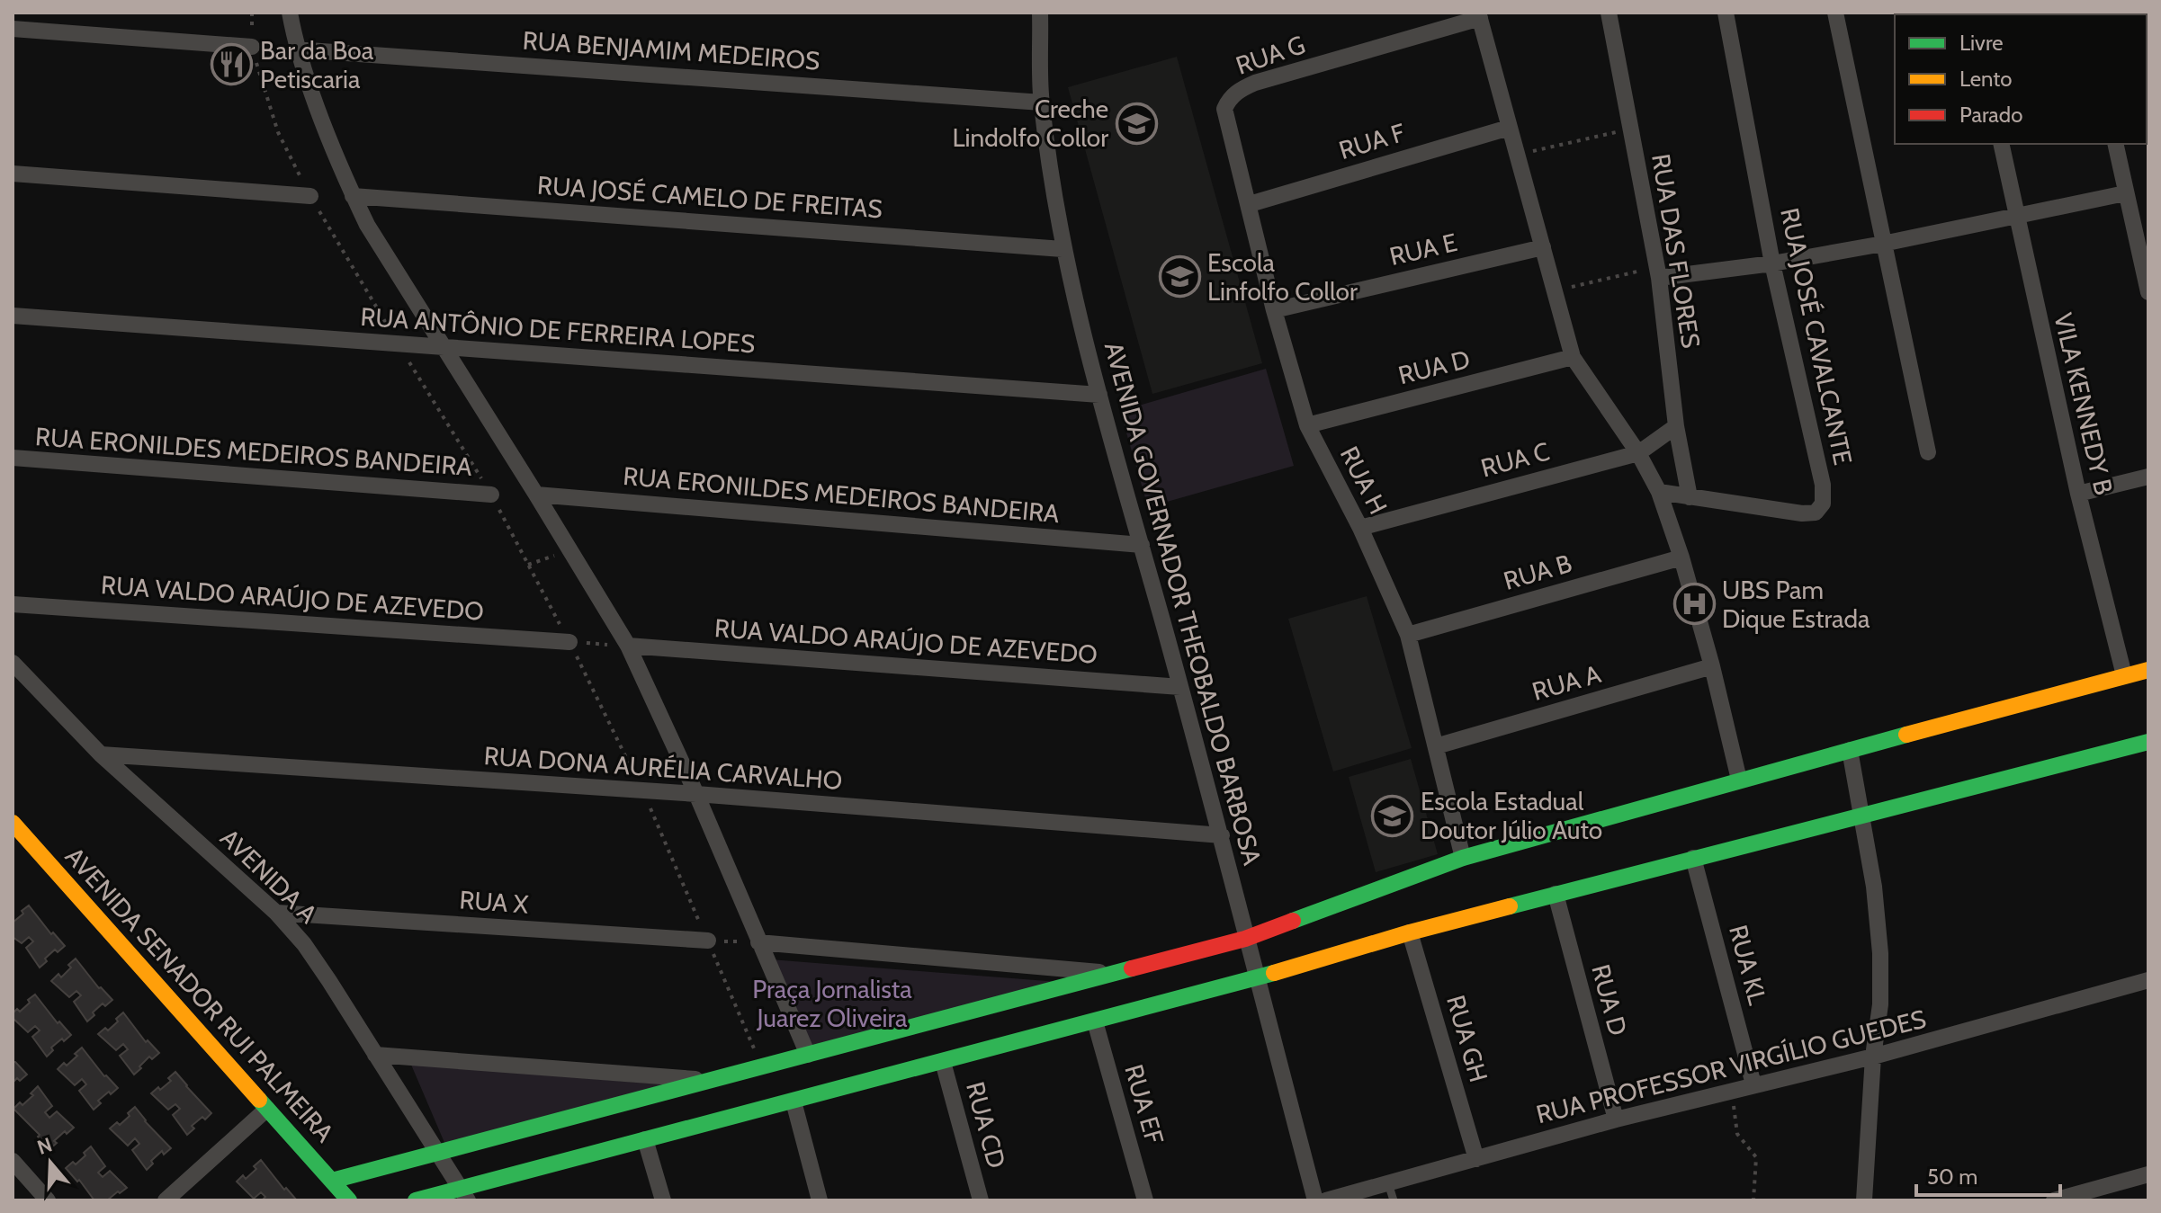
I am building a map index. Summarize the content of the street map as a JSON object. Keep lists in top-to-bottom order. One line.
{"streets":{"street":["RUA BENJAMIM MEDEIROS","RUA G","RUA F","RUA JOSÉ CAMELO DE FREITAS","RUA E","RUA DAS FLORES","RUA ANTÔNIO DE FERREIRA LOPES","RUA JOSÉ CAVALCANTE","RUA D","VILA KENNEDY B","RUA ERONILDES MEDEIROS BANDEIRA","RUA C","RUA H","RUA B","RUA VALDO ARAÚJO DE AZEVEDO","AVENIDA GOVERNADOR THEOBALDO BARBOSA","RUA A","RUA DONA AURÉLIA CARVALHO","AVENIDA A","RUA X","RUA KL","AVENIDA SENADOR RUI PALMEIRA","RUA GH","RUA PROFESSOR VIRGÍLIO GUEDES","RUA EF","RUA CD"]},"crossings":[["RUA BENJAMIM MEDEIROS","AVENIDA GOVERNADOR THEOBALDO BARBOSA"],["RUA G","RUA H"],["RUA F","RUA H"],["RUA JOSÉ CAMELO DE FREITAS","AVENIDA GOVERNADOR THEOBALDO BARBOSA"],["RUA E","RUA H"],["RUA DAS FLORES","RUA JOSÉ CAVALCANTE"],["RUA DAS FLORES","RUA C"],["RUA ANTÔNIO DE FERREIRA LOPES","AVENIDA GOVERNADOR THEOBALDO BARBOSA"],["RUA D","RUA H"],["RUA D","RUA PROFESSOR VIRGÍLIO GUEDES"],["RUA ERONILDES MEDEIROS BANDEIRA","AVENIDA GOVERNADOR THEOBALDO BARBOSA"],["RUA C","RUA H"],["RUA H","RUA B"],["RUA H","RUA A"],["RUA VALDO ARAÚJO DE AZEVEDO","AVENIDA GOVERNADOR THEOBALDO BARBOSA"],["AVENIDA GOVERNADOR THEOBALDO BARBOSA","RUA DONA AURÉLIA CARVALHO"],["RUA DONA AURÉLIA CARVALHO","AVENIDA A"],["AVENIDA A","RUA X"],["RUA KL","RUA PROFESSOR VIRGÍLIO GUEDES"],["RUA GH","RUA PROFESSOR VIRGÍLIO GUEDES"]],"parks":["Praça Jornalista Juarez Oliveira"],"places":{"restaurant":["Bar da Boa Petiscaria"],"school or university":["Creche Lindolfo Collor","Escola Linfolfo Collor","Escola Estadual Doutor Júlio Auto"],"hospital":["UBS Pam Dique Estrada"]},"legend":["Livre","Lento","Parado"],"scale_bar":"50 m","north":"top"}
